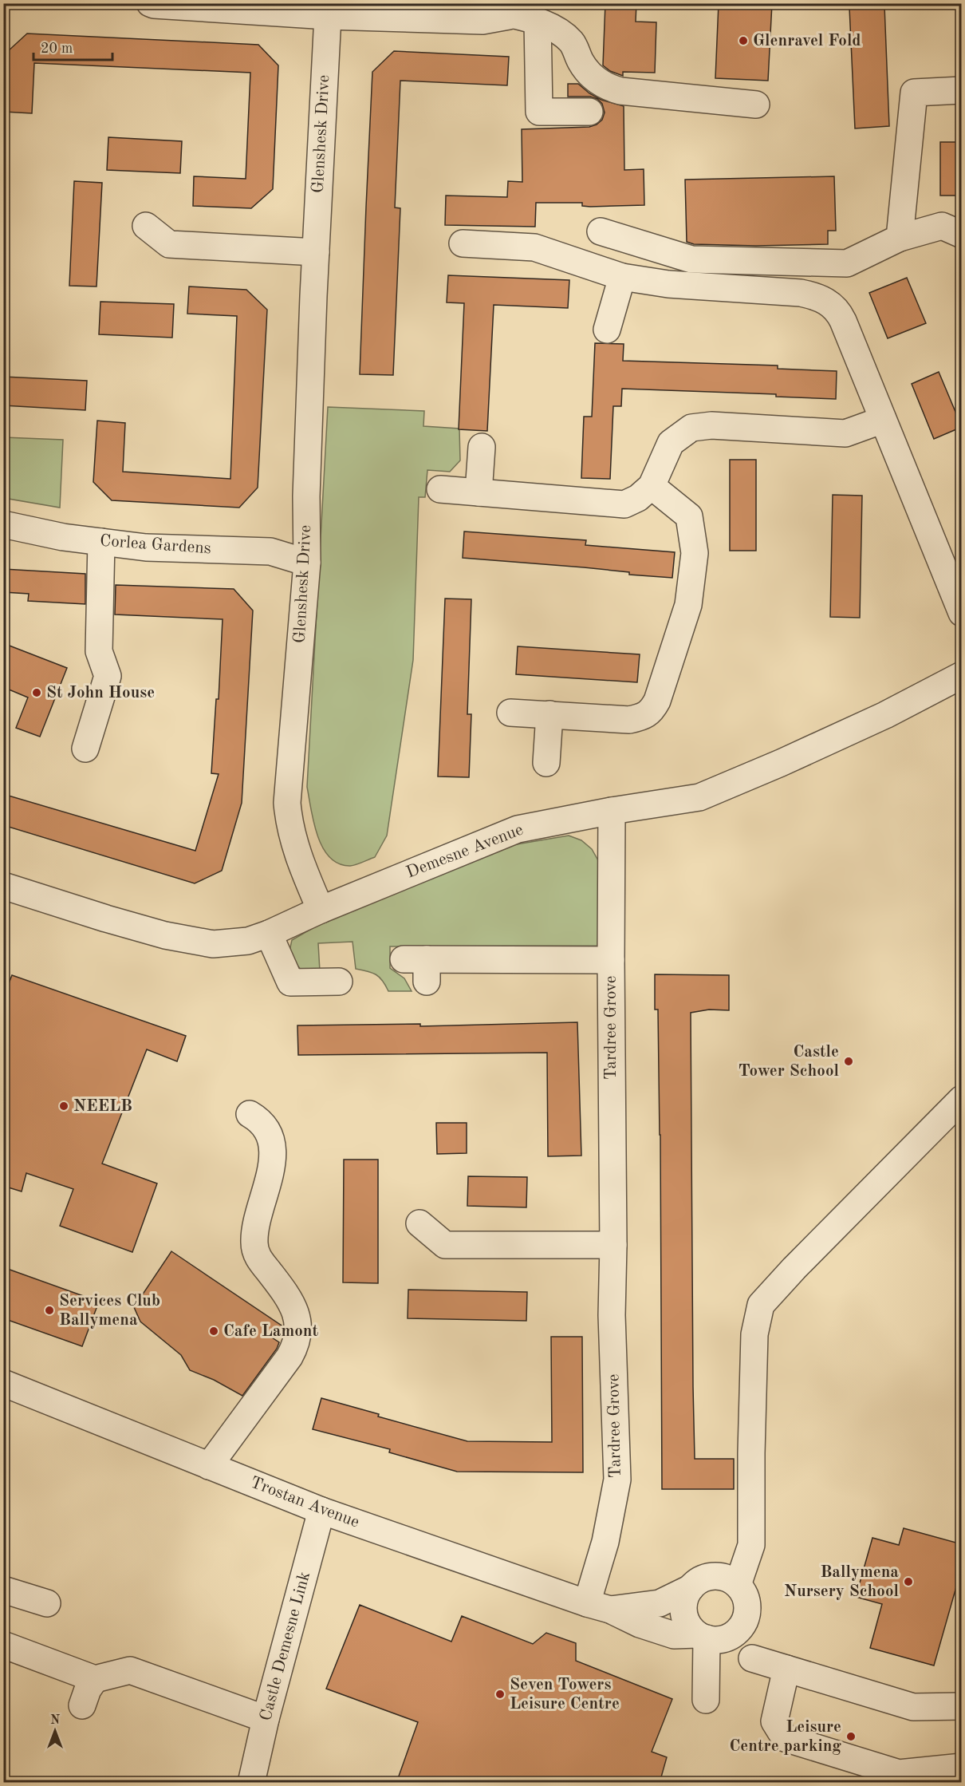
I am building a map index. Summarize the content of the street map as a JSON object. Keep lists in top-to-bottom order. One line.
{"streets":{"street":["Glenshesk Drive","Corlea Gardens","Demesne Avenue","Tardree Grove","Trostan Avenue","Castle Demesne Link"]},"crossings":[["Glenshesk Drive","Corlea Gardens"],["Glenshesk Drive","Demesne Avenue"],["Demesne Avenue","Tardree Grove"],["Tardree Grove","Trostan Avenue"],["Trostan Avenue","Castle Demesne Link"]],"places":["Glenravel Fold","St John House","Castle Tower School","NEELB","Services Club Ballymena","Cafe Lamont","Ballymena Nursery School","Seven Towers Leisure Centre","Leisure Centre parking"],"scale_bar":"20 m","north":"top"}
